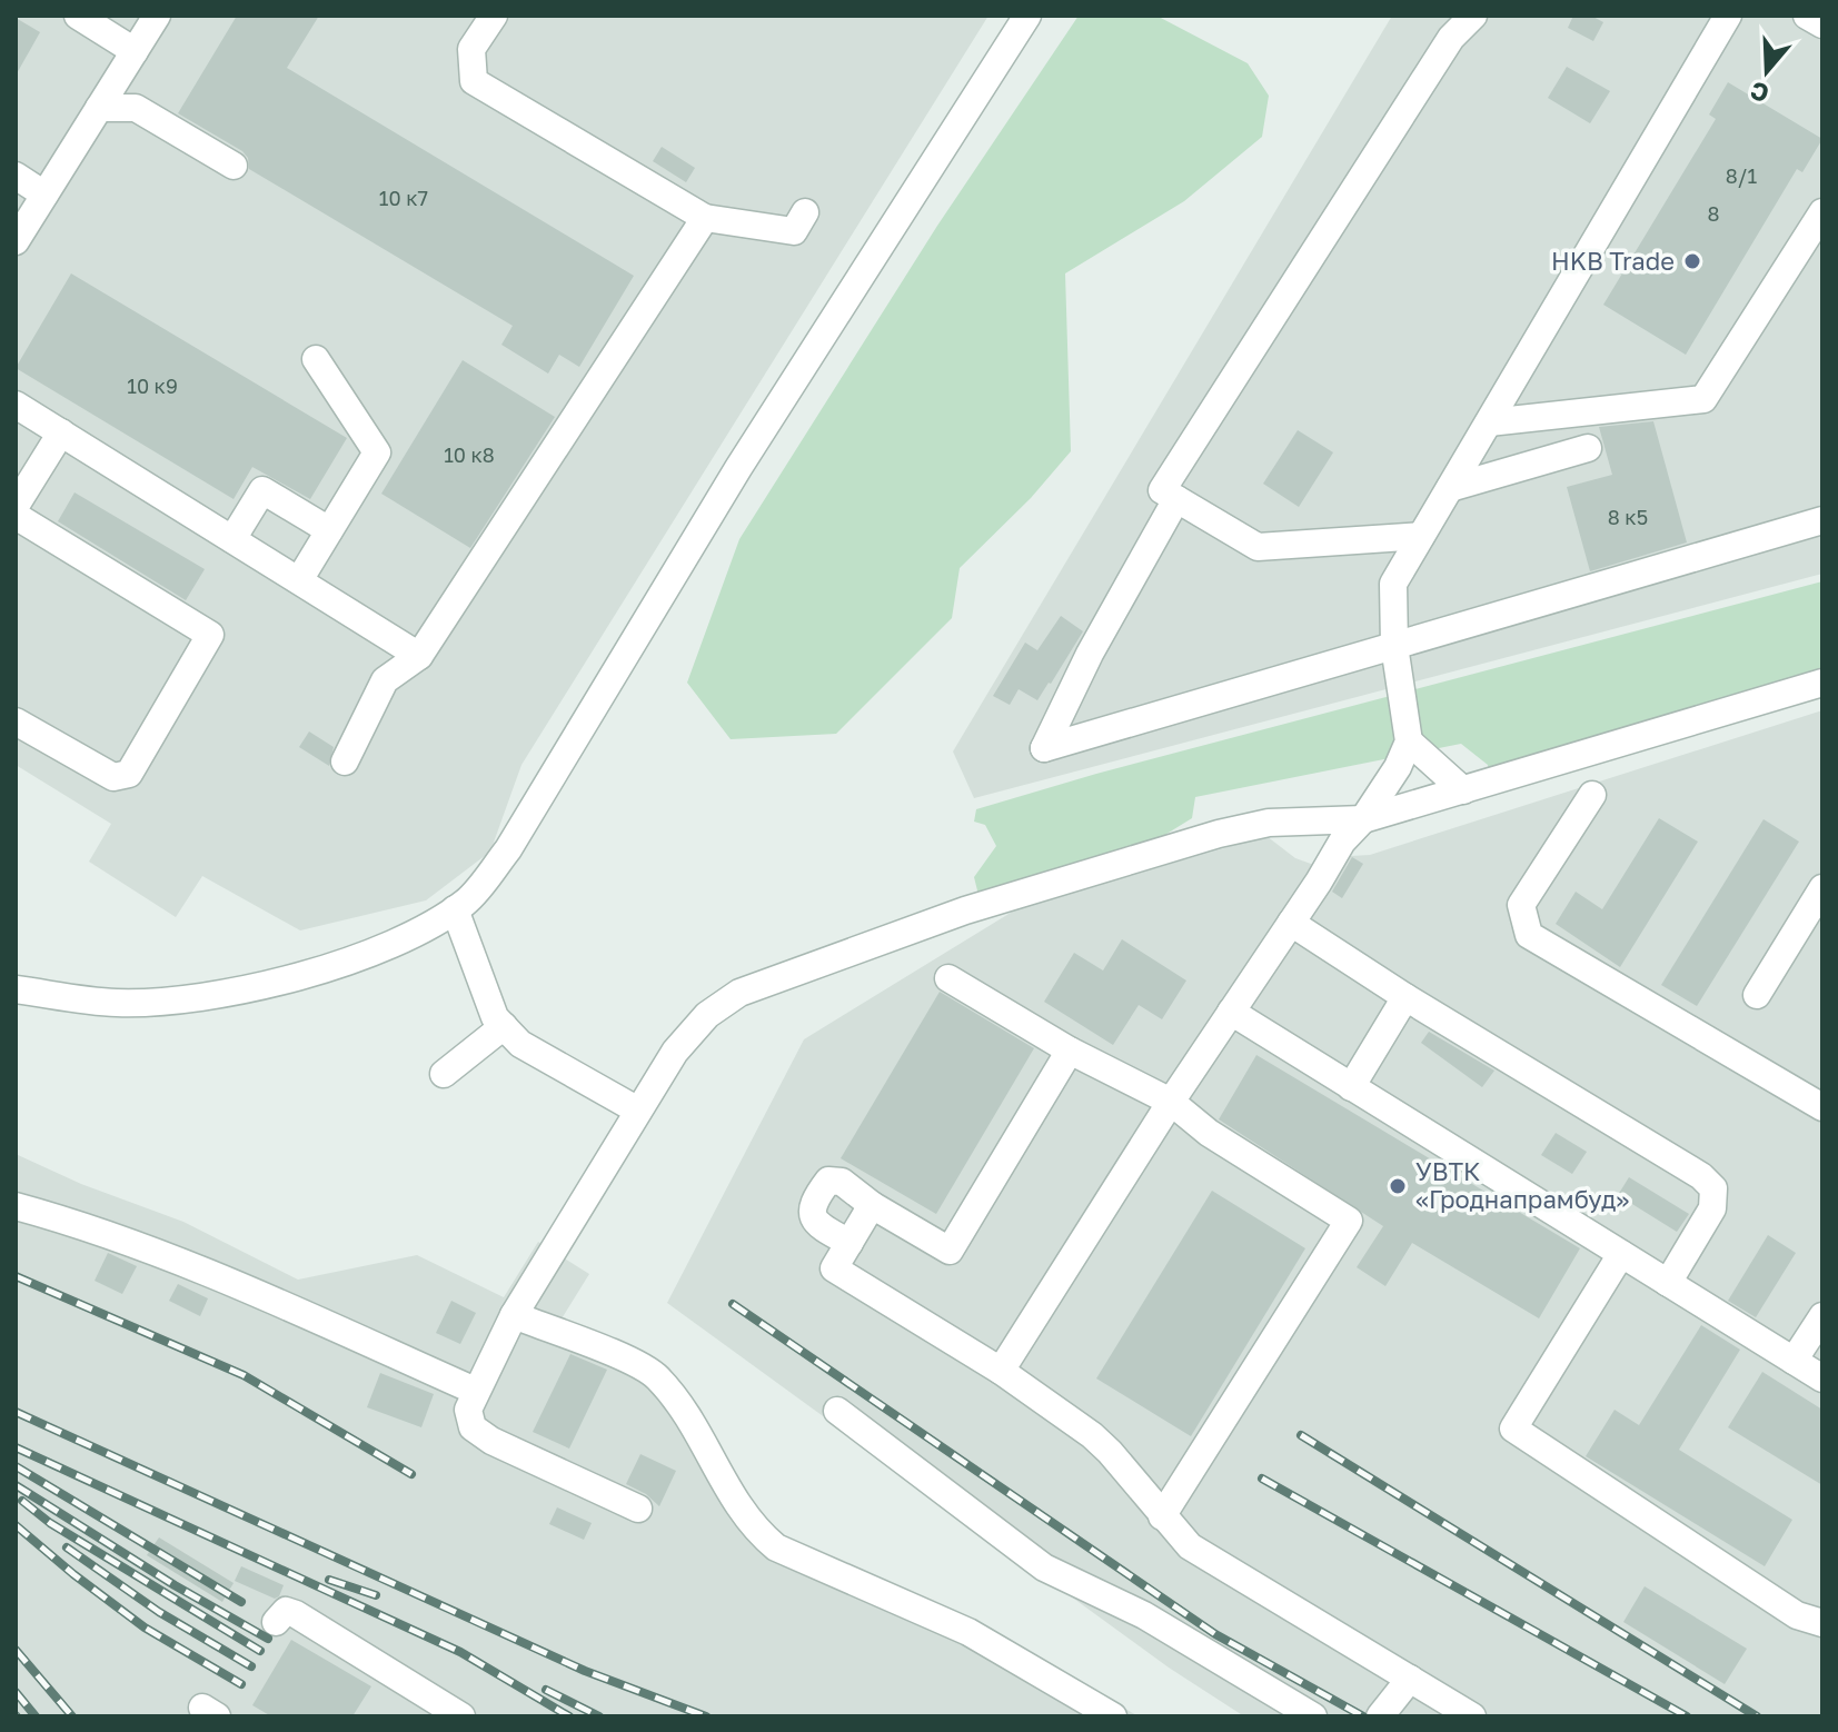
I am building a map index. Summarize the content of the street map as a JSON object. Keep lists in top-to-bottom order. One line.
{"places":["HKB Trade","УВТК «Гроднапрамбуд»"],"house_numbers":["8/1","10 к7","8","10 к9","10 к8","8 к5"],"north":"bottom"}
